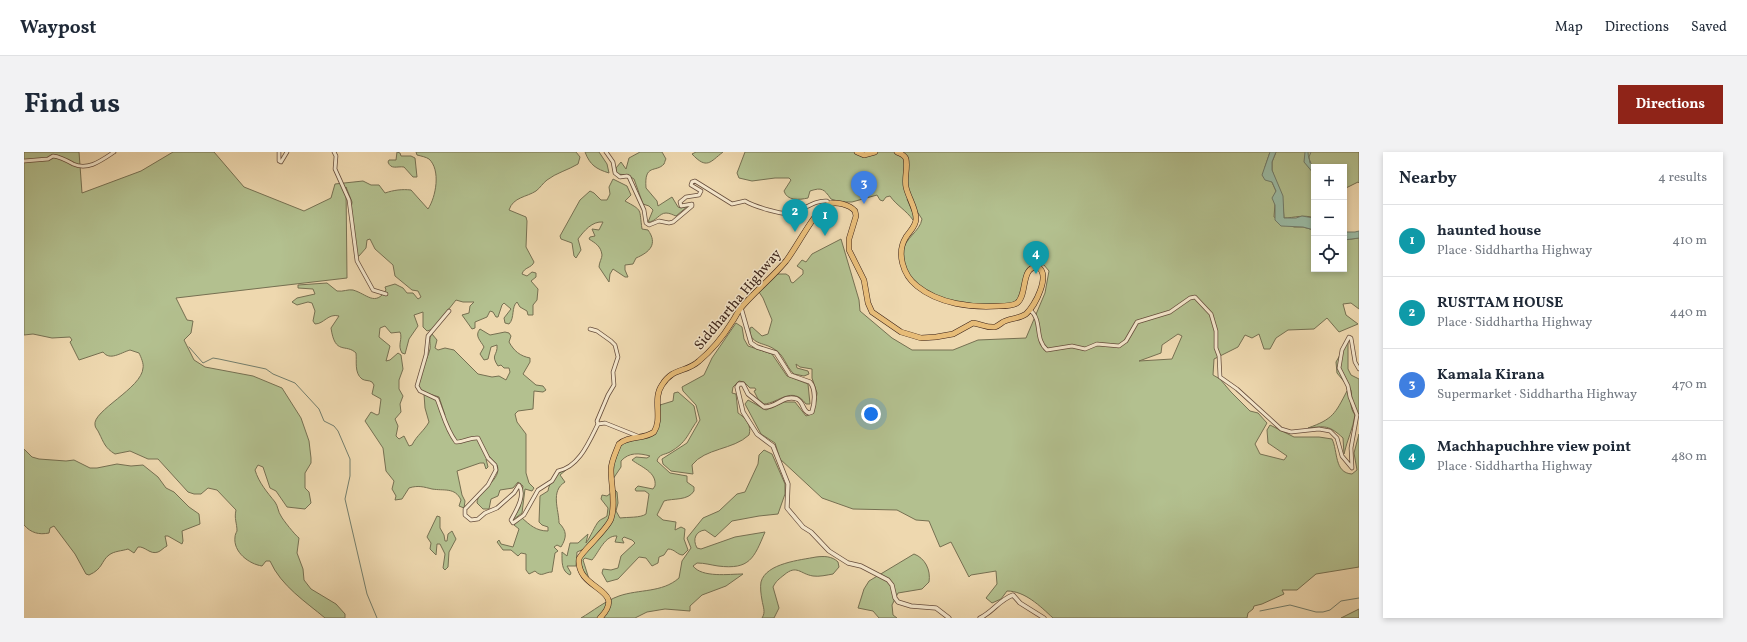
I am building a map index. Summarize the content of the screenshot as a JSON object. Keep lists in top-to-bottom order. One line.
{"streets":{"highway":["Siddhartha Highway"]},"page":{"header":"Waypost","nav":["Map","Directions","Saved"],"title":"Find us","buttons":"Directions","heading":["Nearby","4 results"],"map_buttons":["+","−"],"pins":["3","2","1","4"],"list":[{"mark":"1","name":"haunted house","note":"Place · Siddhartha Highway","value":"410 m"},{"mark":"2","name":"RUSTTAM HOUSE","note":"Place · Siddhartha Highway","value":"440 m"},{"mark":"3","name":"Kamala Kirana","note":"Supermarket · Siddhartha Highway","value":"470 m"},{"mark":"4","name":"Machhapuchhre view point","note":"Place · Siddhartha Highway","value":"480 m"}]}}
